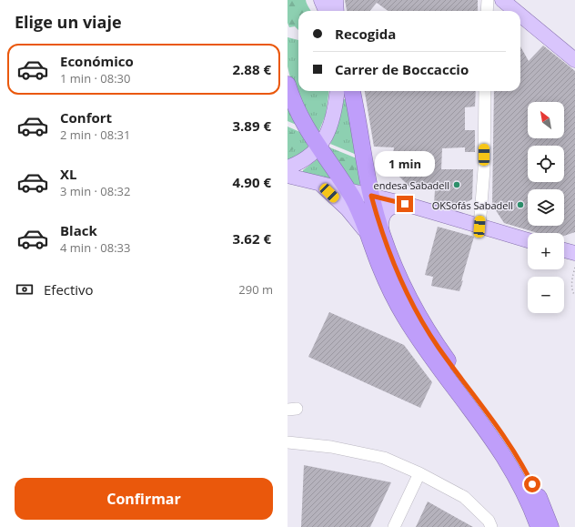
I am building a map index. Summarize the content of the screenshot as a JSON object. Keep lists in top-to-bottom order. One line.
{"places":["endesa Sabadell","OKSofás Sabadell"],"north":"top left","page":{"heading":"Elige un viaje","banner":["Recogida","Carrer de Boccaccio"],"list":[{"name":"Económico","note":"1 min · 08:30","value":"2.88 €"},{"name":"Confort","note":"2 min · 08:31","value":"3.89 €"},{"name":"XL","note":"3 min · 08:32","value":"4.90 €"},{"name":"Black","note":"4 min · 08:33","value":"3.62 €"}],"map_buttons":["+","−"],"bubble":"1 min","pay":["Efectivo","290 m"],"buttons":"Confirmar"}}
